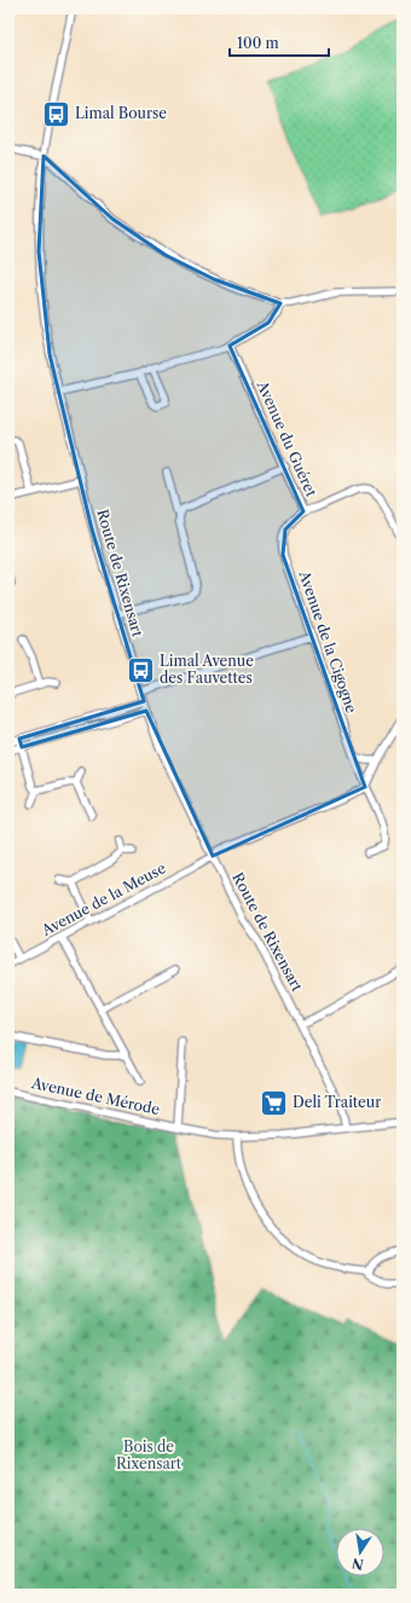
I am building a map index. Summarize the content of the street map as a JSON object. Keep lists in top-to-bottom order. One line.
{"streets":{"street":["Avenue du Guéret","Route de Rixensart","Avenue de la Cigogne","Avenue de la Meuse","Avenue de Mérode"]},"crossings":[["Avenue du Guéret","Avenue de la Cigogne"],["Route de Rixensart","Avenue de la Meuse"],["Route de Rixensart","Avenue de Mérode"]],"parks":["Bois de Rixensart"],"places":{"bus stop":["Limal Bourse","Limal Avenue des Fauvettes"],"supermarket":["Deli Traiteur"]},"scale_bar":"100 m","north":"bottom"}
